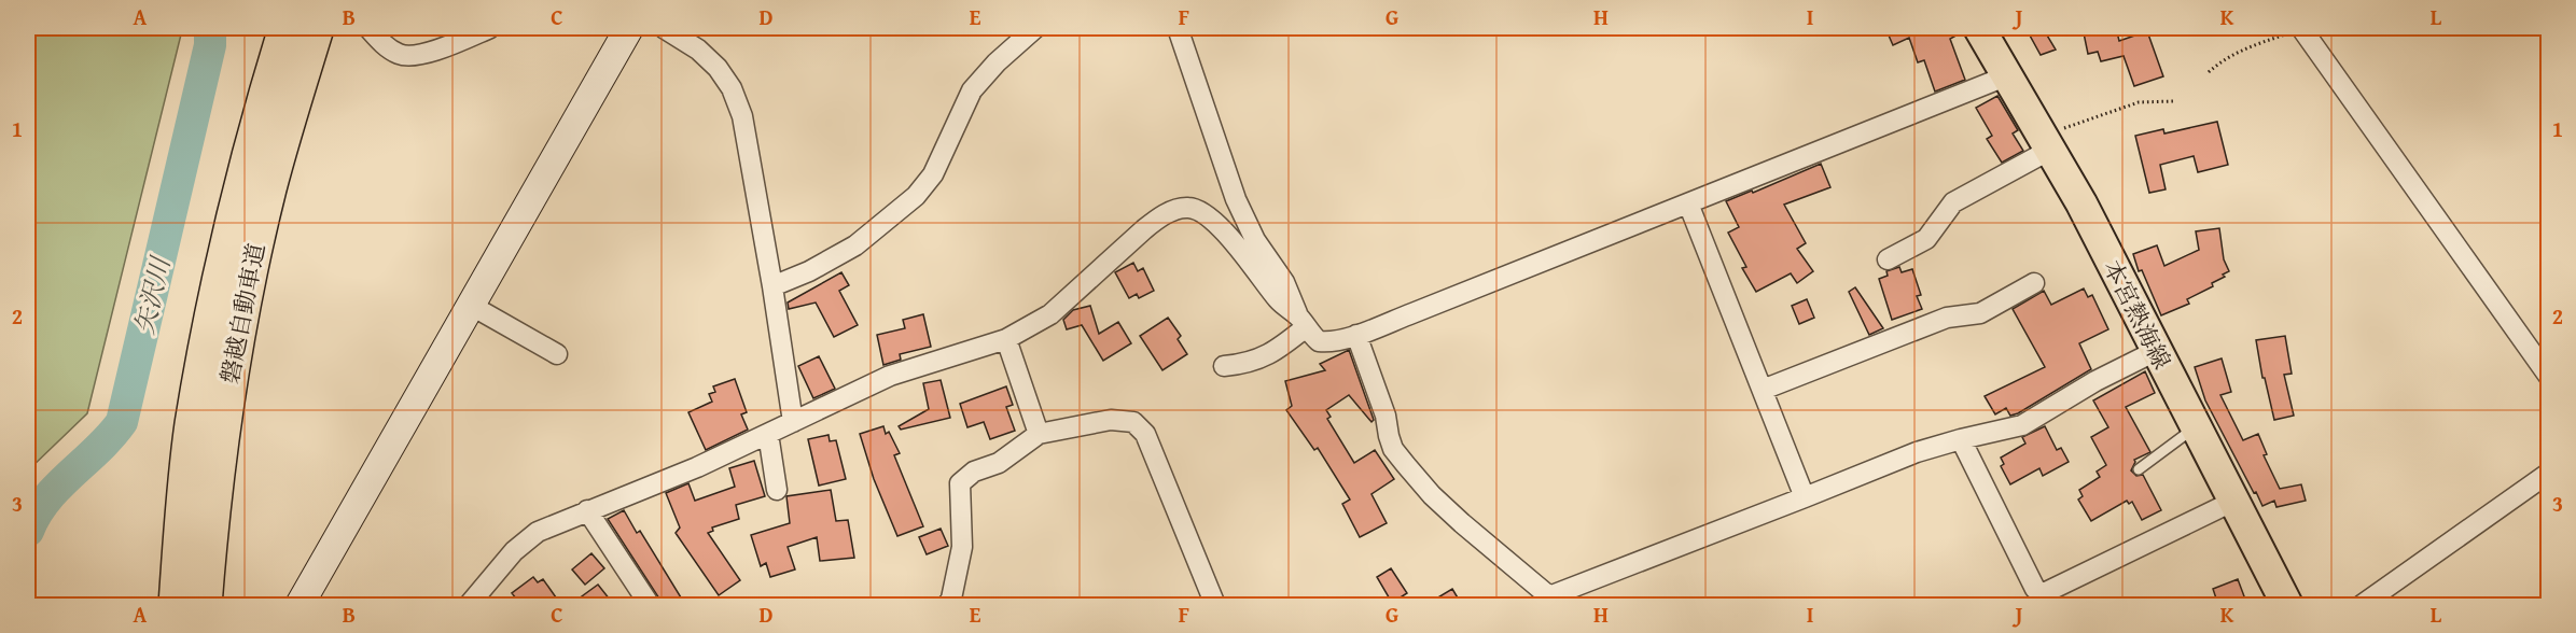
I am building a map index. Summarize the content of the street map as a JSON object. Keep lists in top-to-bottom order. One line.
{"streets":{"highway":["磐越自動車道"],"main road":["本宮熱海線"]},"water":["矢沢川"],"grid":{"columns":["A","B","C","D","E","F","G","H","I","J","K","L"],"rows":["1","2","3"]}}
